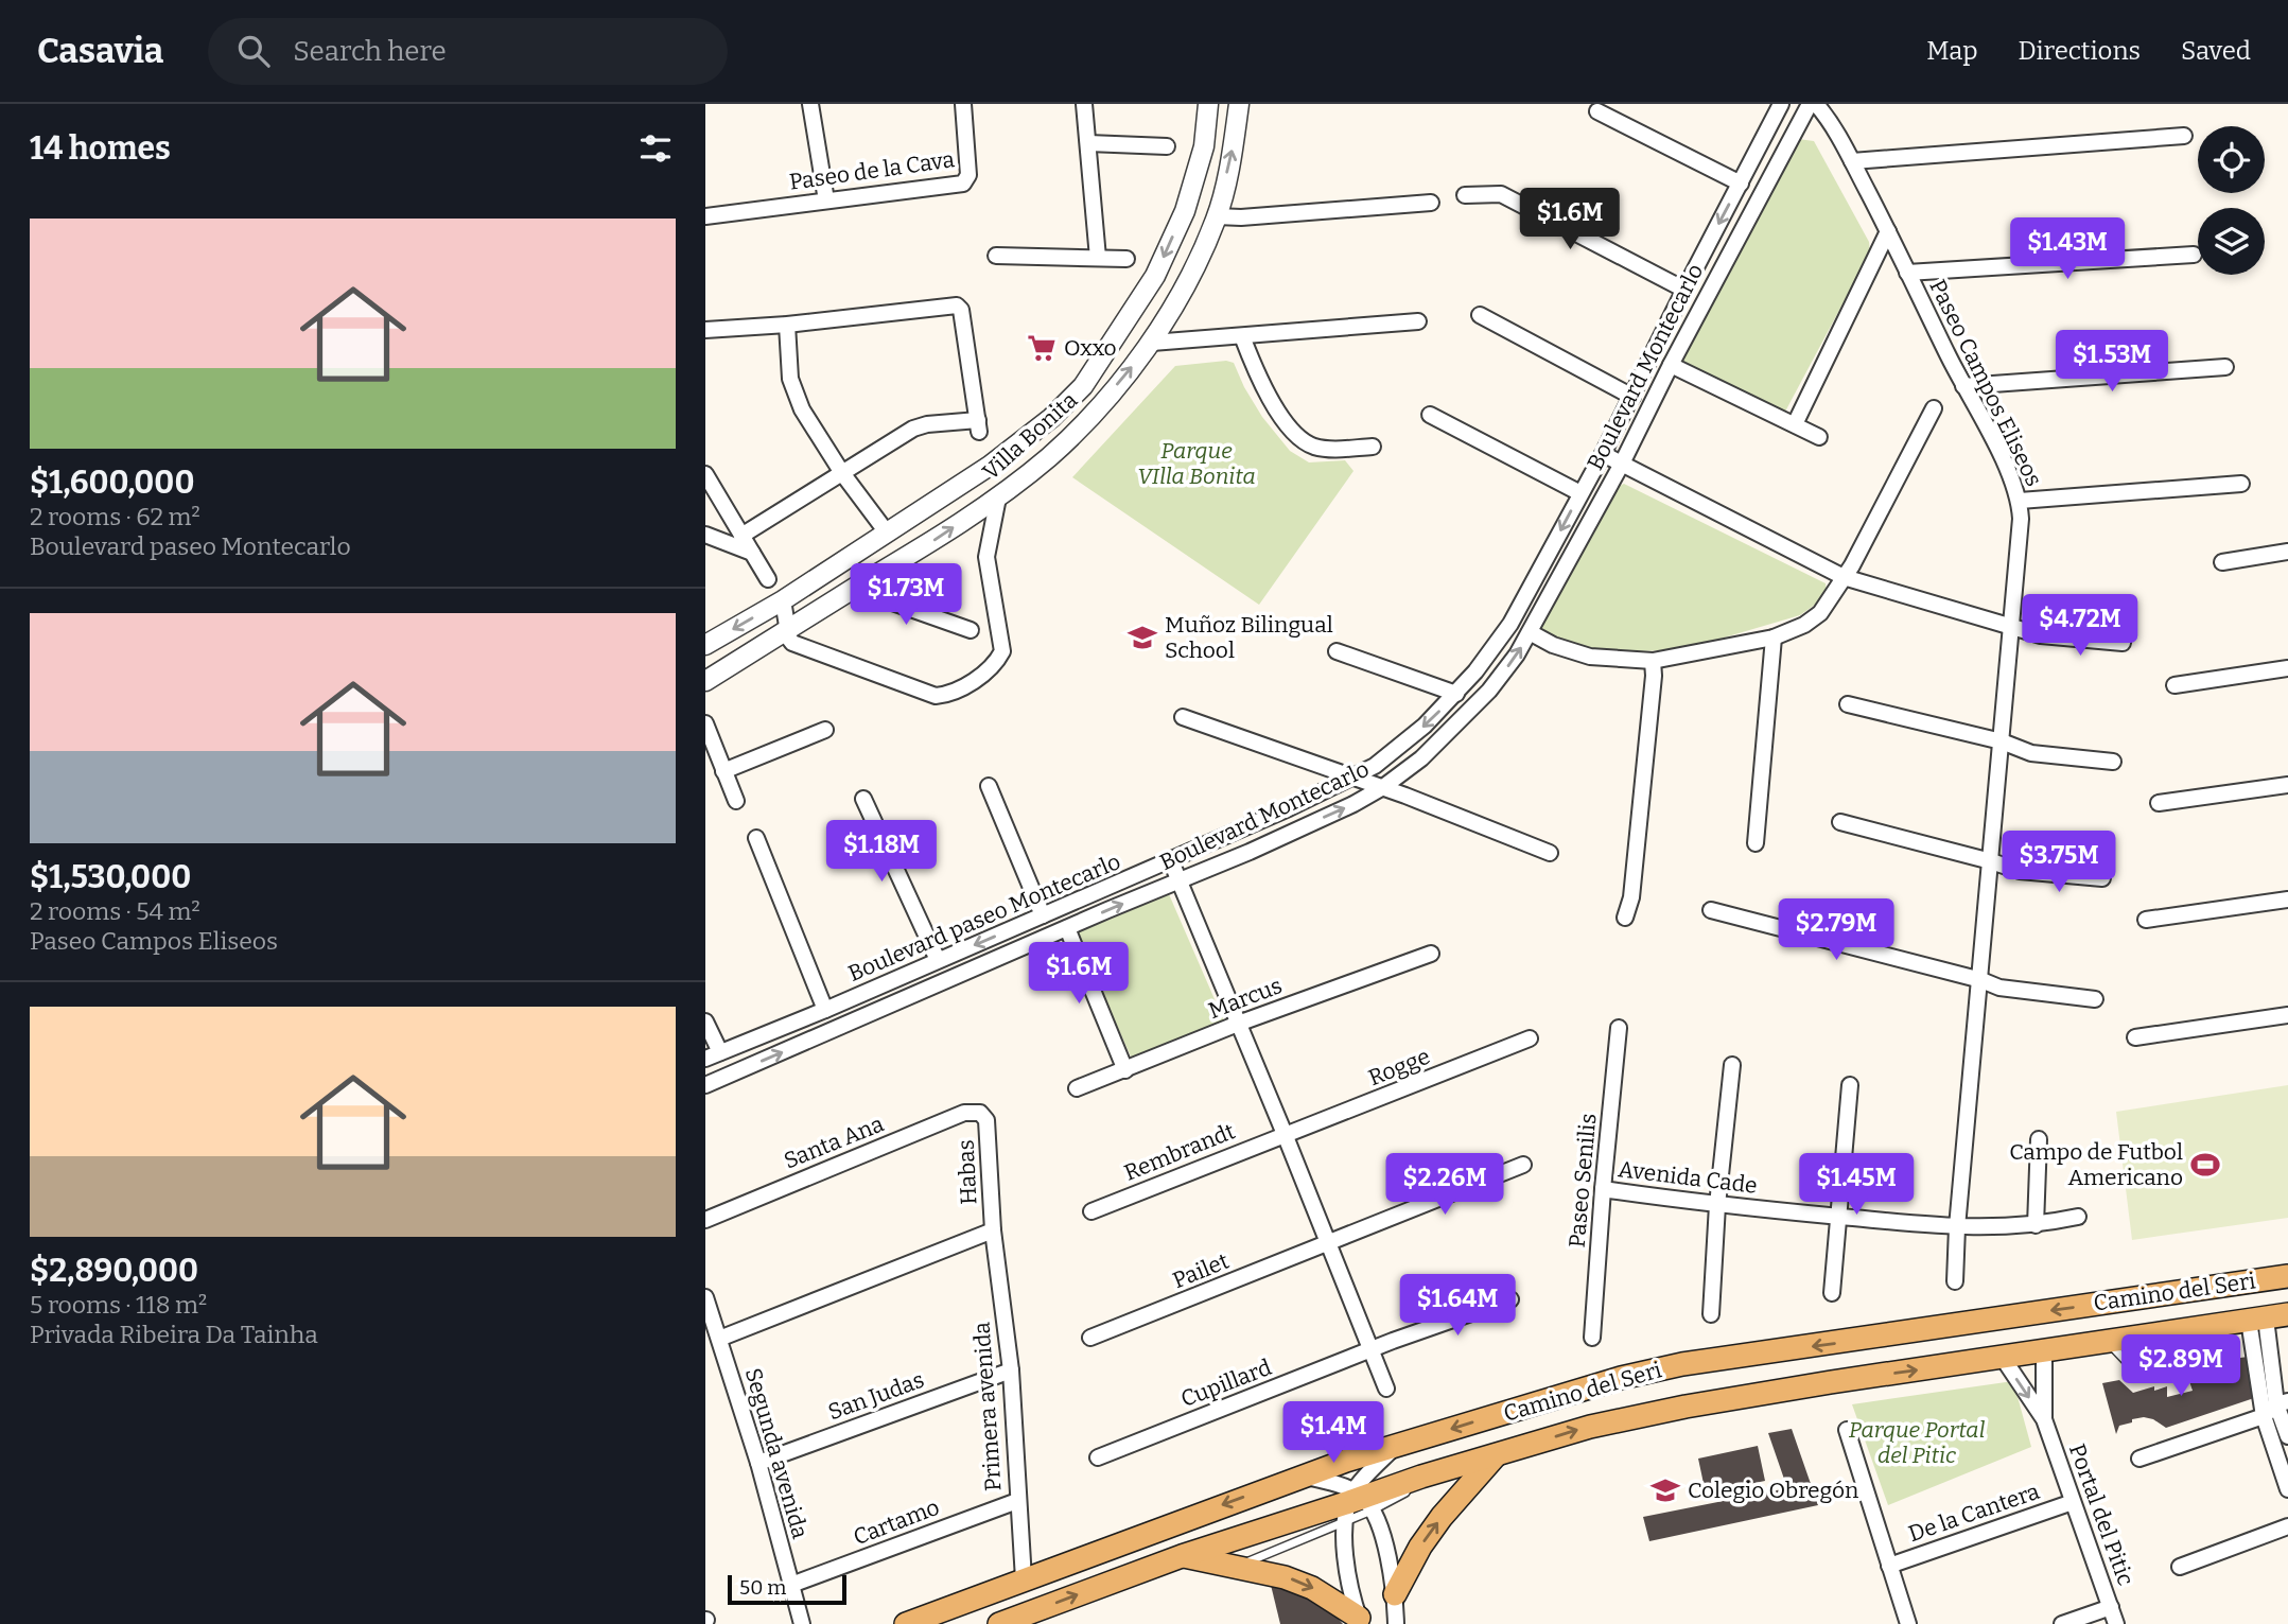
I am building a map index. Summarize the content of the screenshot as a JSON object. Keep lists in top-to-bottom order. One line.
{"streets":{"main road":["Camino del Seri"],"street":["Paseo de la Cava","Boulevard Montecarlo","Paseo Campos Eliseos","Villa Bonita","Boulevard paseo Montecarlo","Marcus","Rogge","Santa Ana","Rembrandt","Habas","Avenida Cade","Paseo Senilis","Pailet","Cupillard","San Judas","Primera avenida","Segunda avenida","De la Cantera","Portal del Pitic","Cartamo"]},"crossings":[["Paseo Campos Eliseos","Avenida Cade"],["Rogge","Rembrandt"],["Santa Ana","Habas"],["Habas","Primera avenida"],["Avenida Cade","Paseo Senilis"],["Camino del Seri","Primera avenida"],["Camino del Seri","Portal del Pitic"],["San Judas","Primera avenida"],["San Judas","Segunda avenida"],["Primera avenida","Cartamo"],["Segunda avenida","Cartamo"],["De la Cantera","Portal del Pitic"]],"one_way":["Boulevard Montecarlo","Boulevard paseo Montecarlo"],"parks":["Parque VIlla Bonita","Parque Portal del Pitic"],"places":{"supermarket":["Oxxo"],"school or university":["Muñoz Bilingual School","Colegio Obregón"],"sports":["Campo de Futbol Americano"]},"scale_bar":"50 m","page":{"header":"Casavia","search":"Search here","nav":["Map","Directions","Saved"],"heading":"14 homes","price":["$1.6M","$1.43M","$1.53M","$1.73M","$4.72M","$1.18M","$3.75M","$2.79M","$1.6M","$2.26M","$1.45M","$1.64M","$2.89M","$1.4M"],"list":[{"name":"$1,600,000","note":"2 rooms · 62 m² · Boulevard paseo Montecarlo"},{"name":"$1,530,000","note":"2 rooms · 54 m² · Paseo Campos Eliseos"},{"name":"$2,890,000","note":"5 rooms · 118 m² · Privada Ribeira Da Tainha"}],"scale":"50 m"}}
